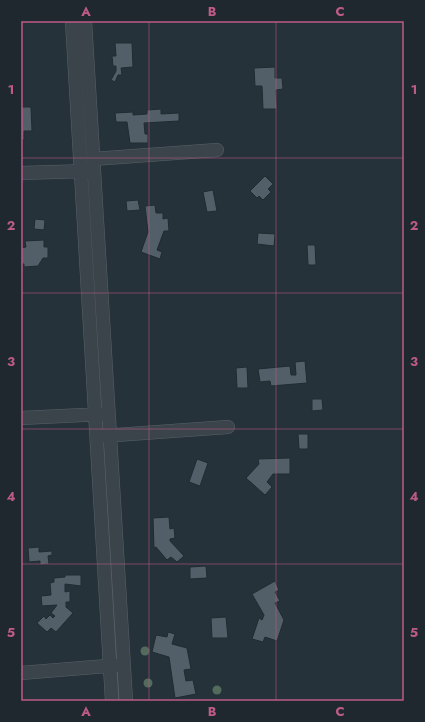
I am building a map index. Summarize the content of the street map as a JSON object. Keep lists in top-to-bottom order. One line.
{"grid":{"columns":["A","B","C"],"rows":["1","2","3","4","5"]}}
